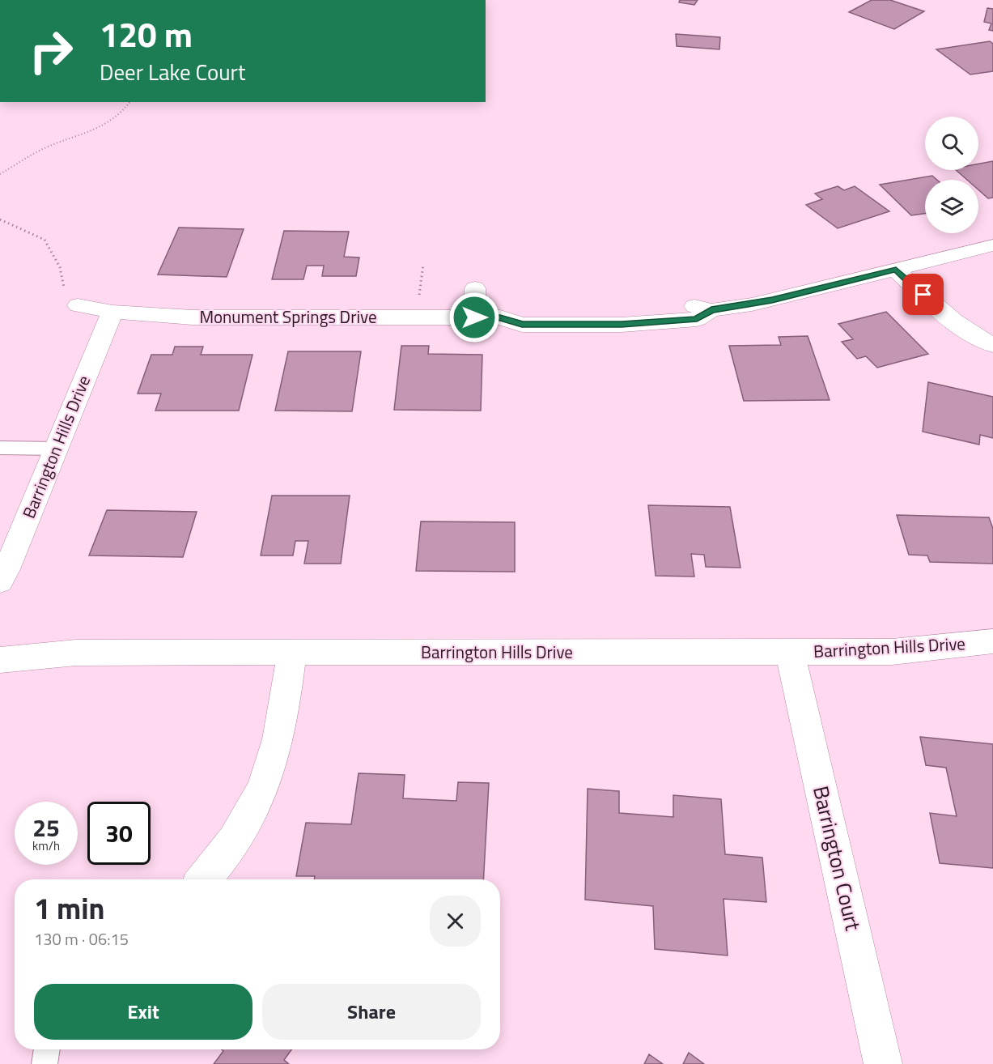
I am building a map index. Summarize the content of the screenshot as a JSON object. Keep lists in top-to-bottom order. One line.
{"streets":{"street":["Monument Springs Drive","Barrington Hills Drive","Barrington Court"]},"crossings":[["Monument Springs Drive","Barrington Hills Drive"],["Barrington Hills Drive","Barrington Court"]],"page":{"turn":["120 m","Deer Lake Court"],"speed":"25 km/h","limit":"30","heading":["1 min","130 m · 06:15"],"buttons":["Exit","Share"]}}
